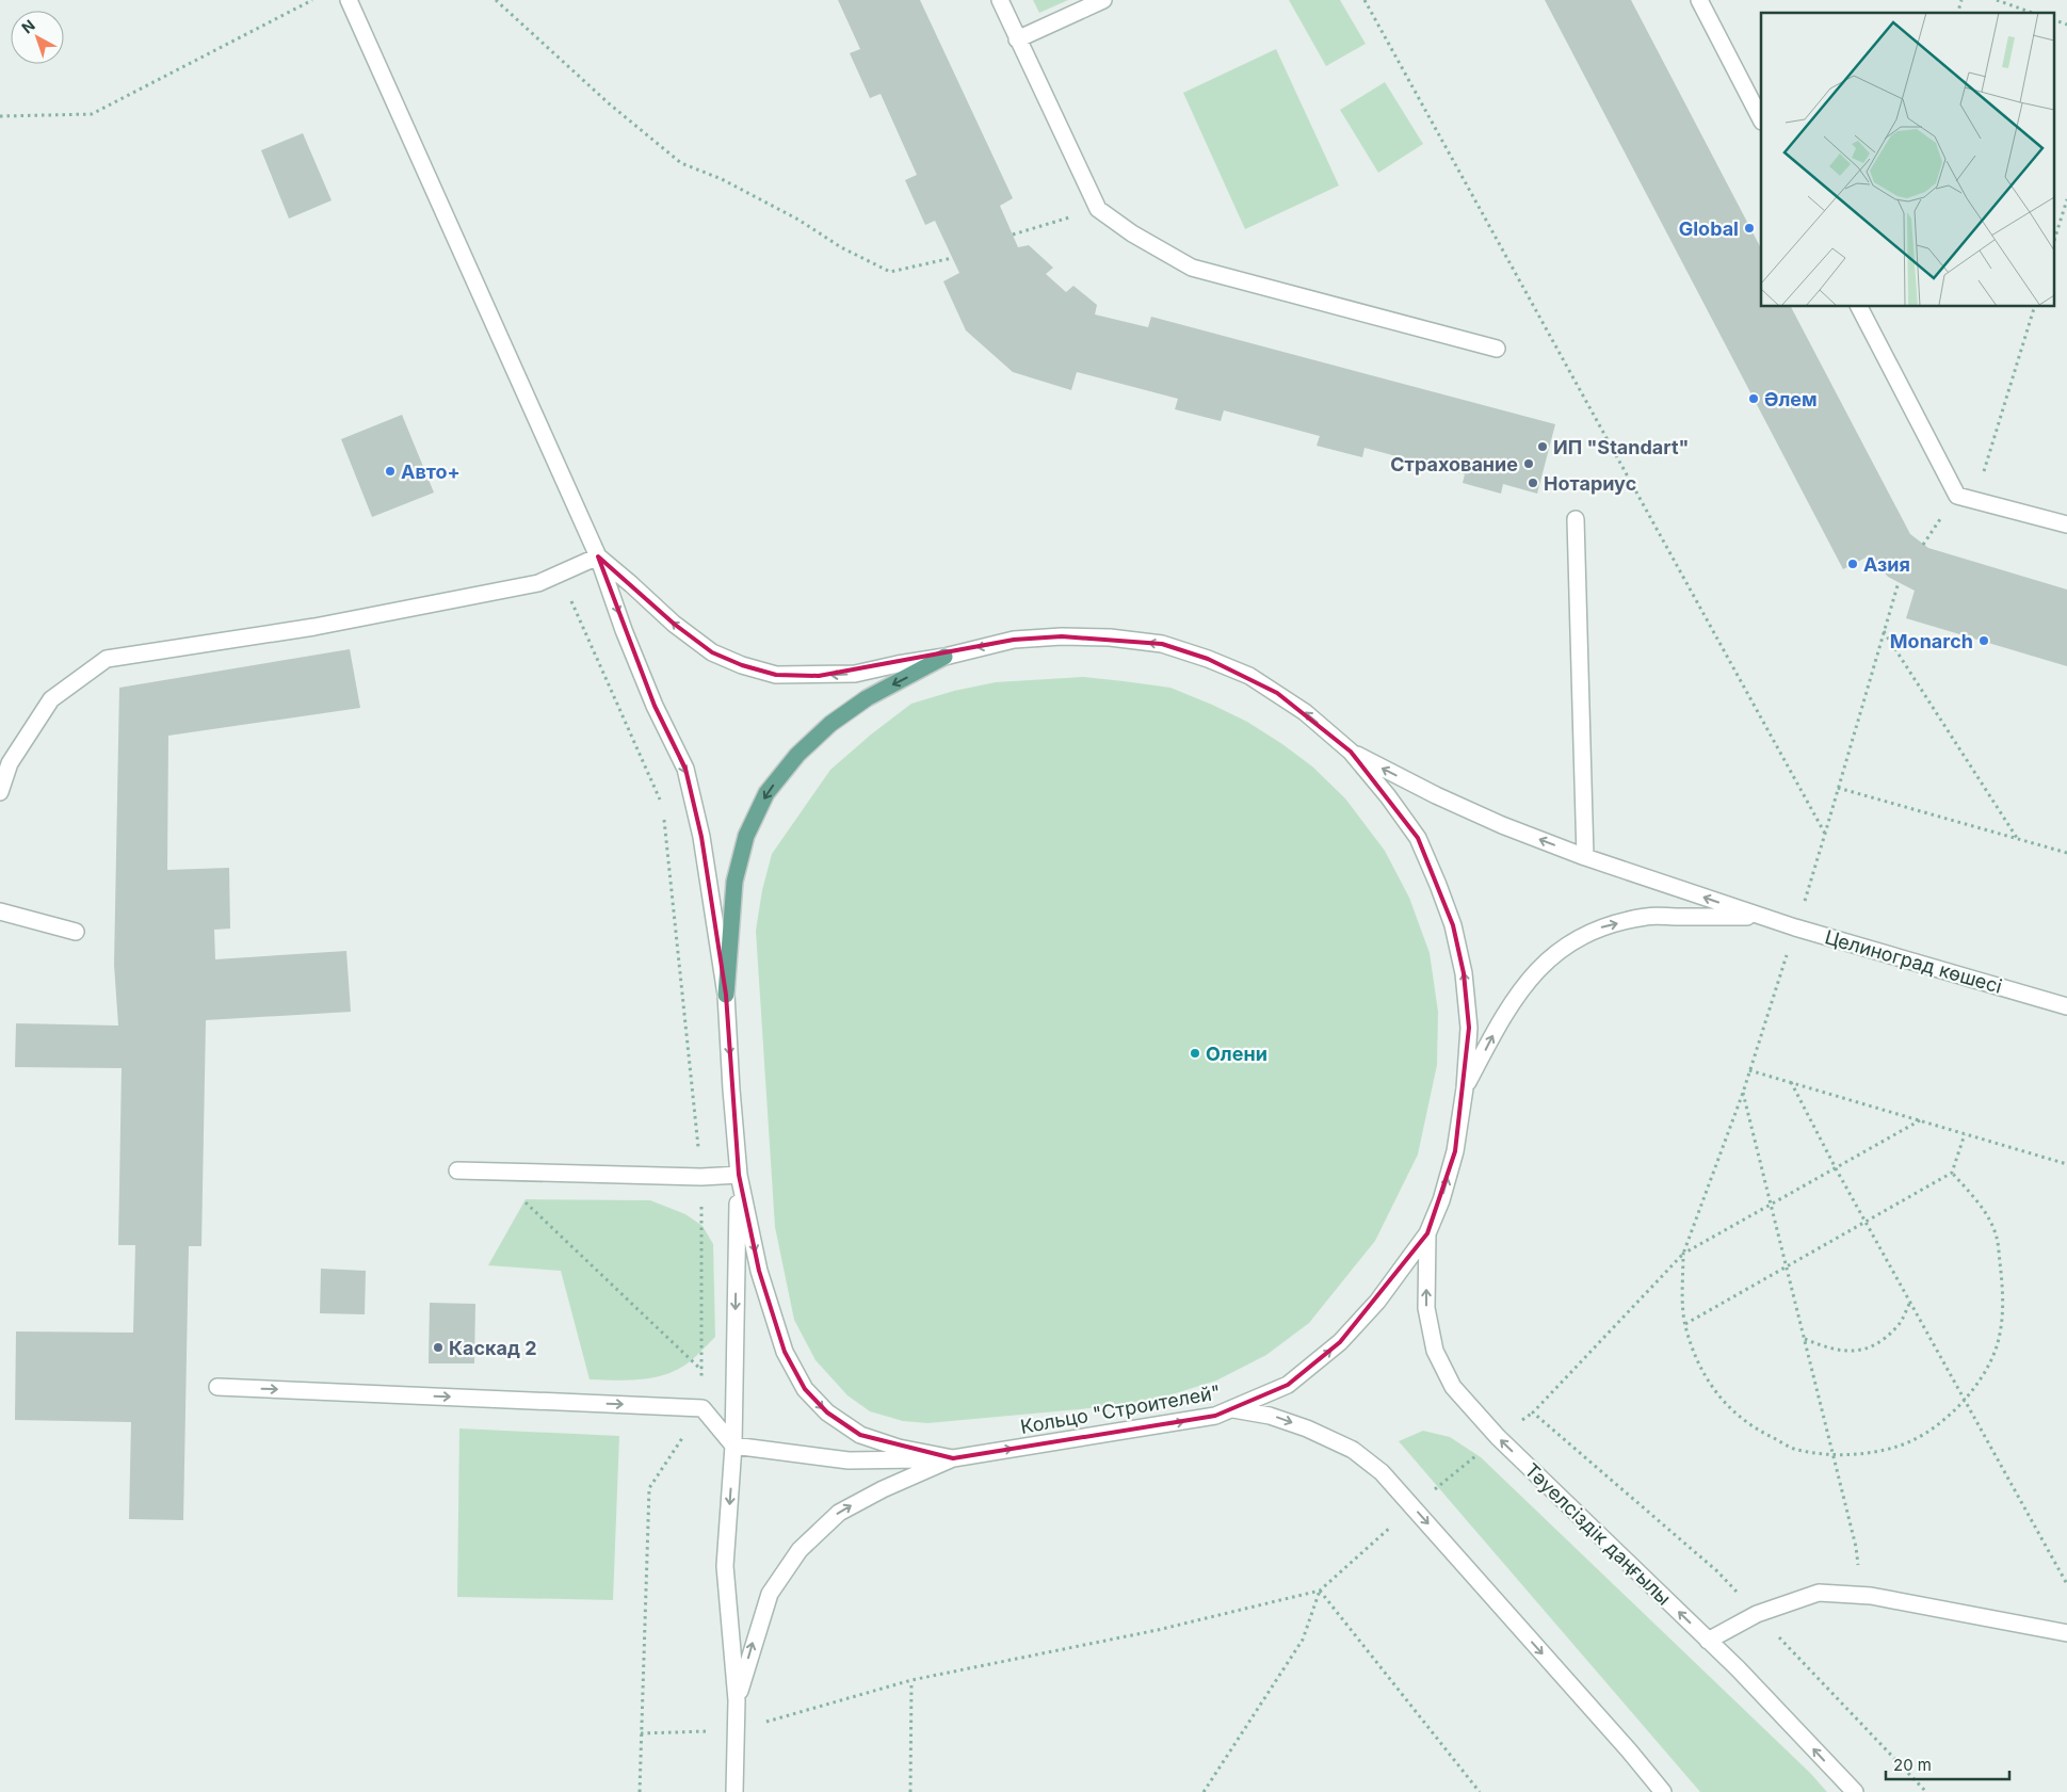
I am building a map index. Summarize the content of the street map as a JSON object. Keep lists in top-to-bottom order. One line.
{"streets":{"main road":["Кольцо \"Строителей\""],"street":["Целиноград көшесі","Тәуелсіздік даңғылы"]},"crossings":[["Кольцо \"Строителей\"","Тәуелсіздік даңғылы"]],"places":["Global","Әлем","ИП \"Standart\"","Страхование","Авто+","Нотариус","Азия","Monarch","Олени","Каскад 2"],"scale_bar":"20 m","north":"top left"}
